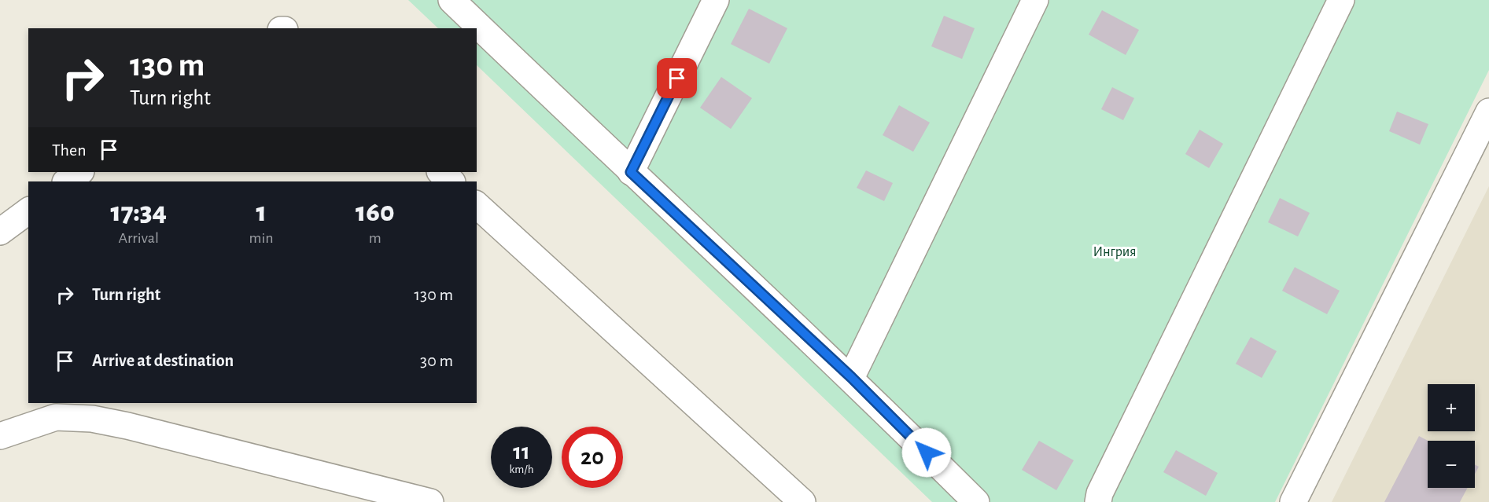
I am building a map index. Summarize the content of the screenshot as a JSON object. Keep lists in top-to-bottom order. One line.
{"parks":["Ингрия"],"page":{"turn":["130 m","Turn right"],"then":"Then","eta":["17:34","Arrival","1","min","160","m"],"list":[{"name":"Turn right","value":"130 m"},{"name":"Arrive at destination","value":"30 m"}],"map_buttons":["+","−"],"speed":"11 km/h","limit":"20"}}
